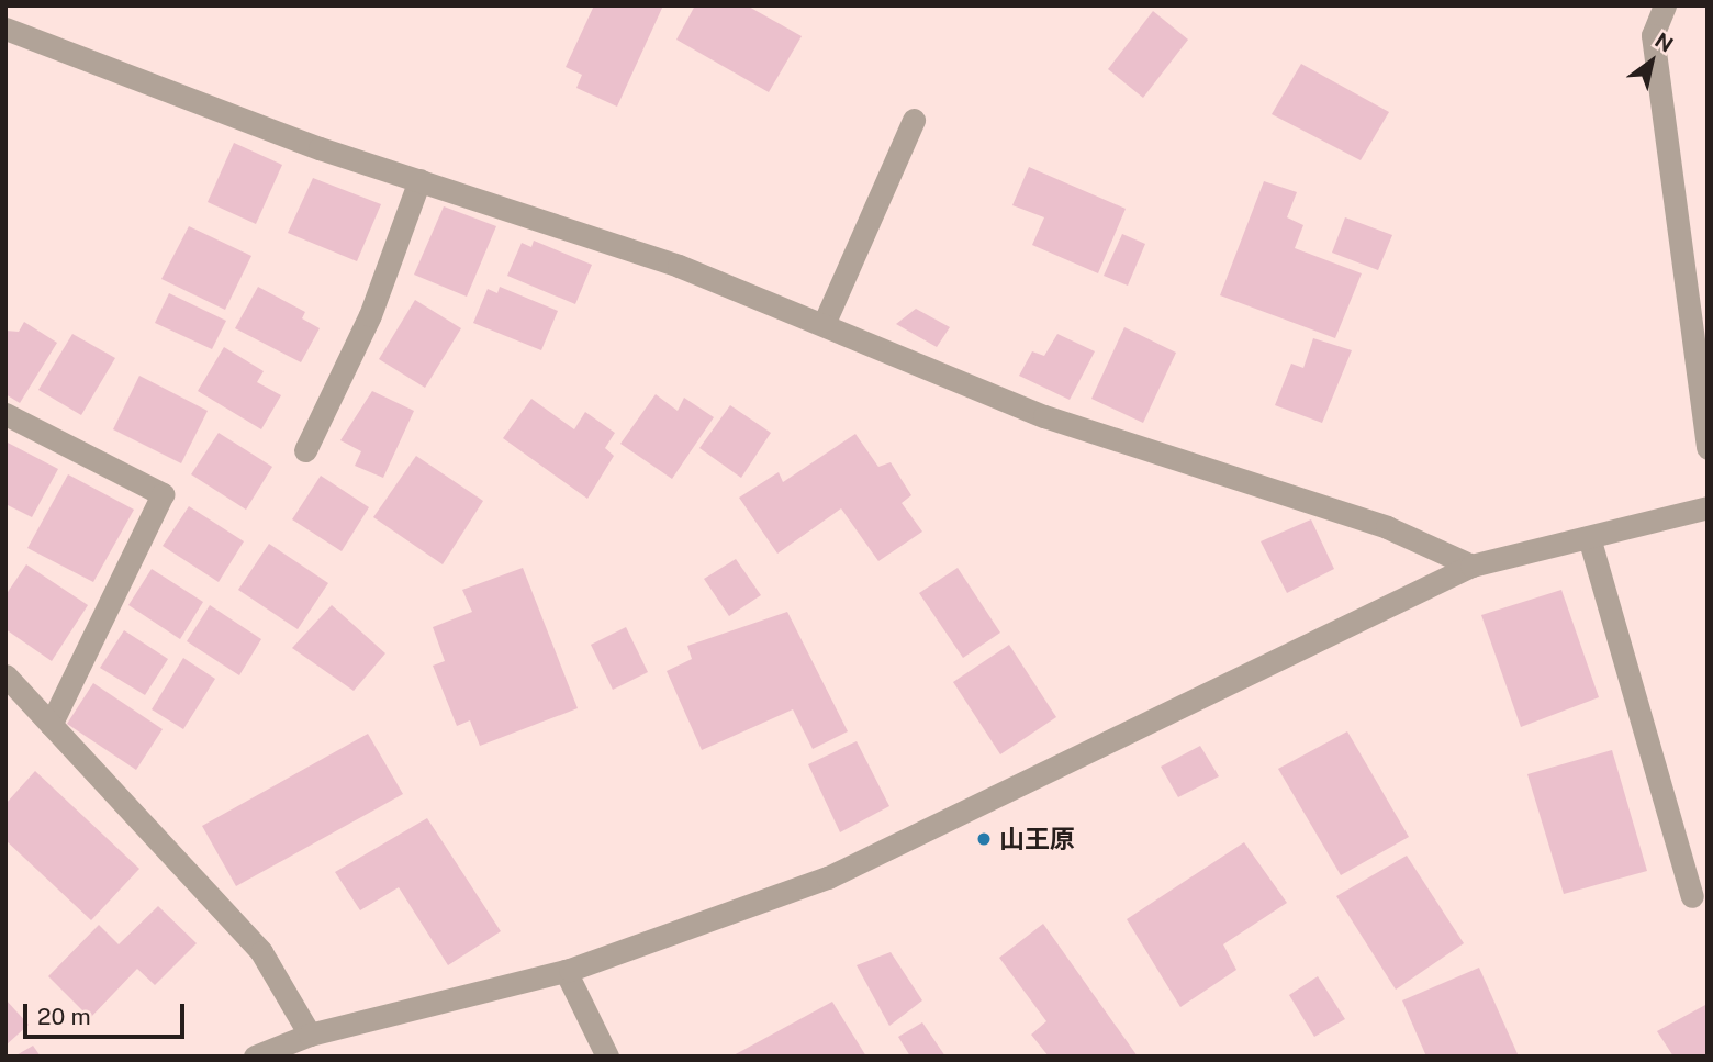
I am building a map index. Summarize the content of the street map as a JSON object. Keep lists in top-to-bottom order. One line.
{"places":["山王原"],"scale_bar":"20 m","north":"top right"}
